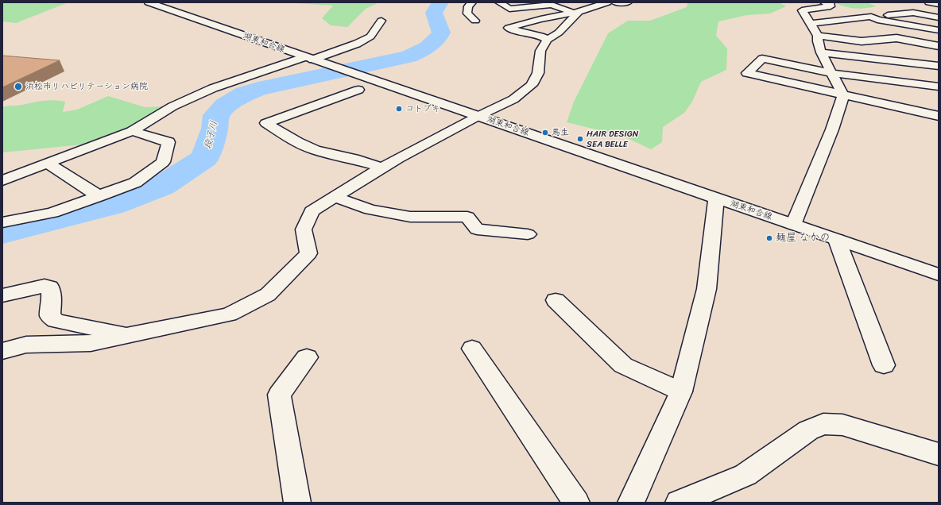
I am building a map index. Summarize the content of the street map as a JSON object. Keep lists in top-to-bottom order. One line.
{"streets":{"street":["湖東和合線"]},"water":["段子川"],"places":["浜松市リハビリテーション病院","コトブキ","馬生","HAIR DESIGN SEA BELLE","麺屋 なかの"]}
